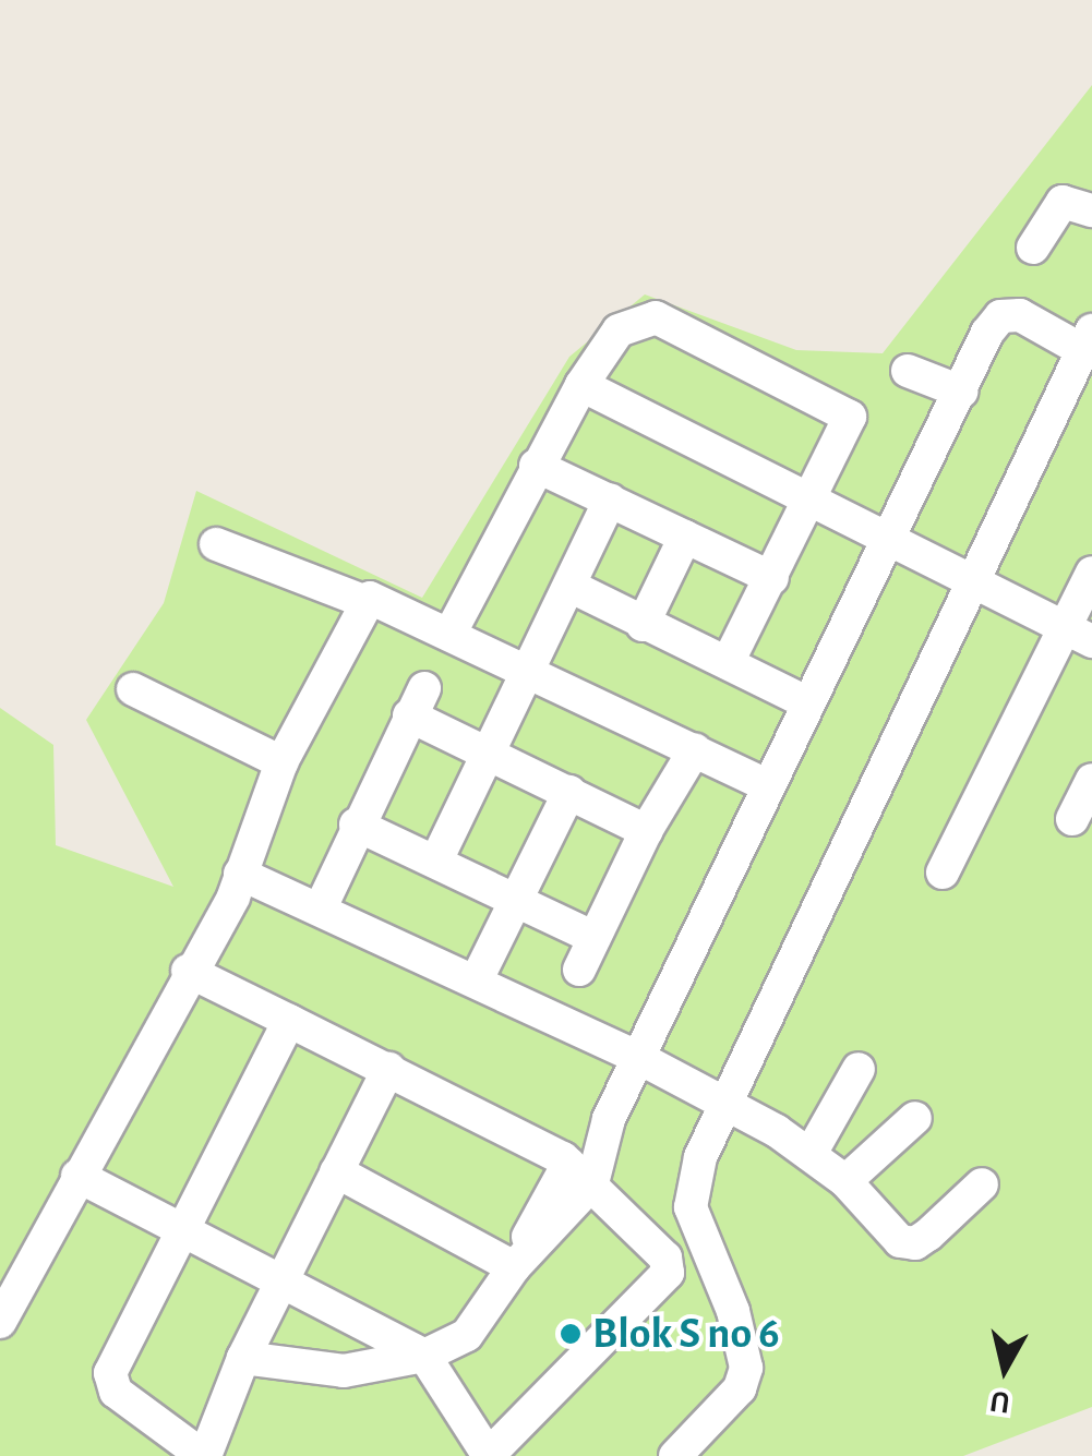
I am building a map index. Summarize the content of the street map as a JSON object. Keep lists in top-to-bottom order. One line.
{"places":["Blok S no 6"],"north":"bottom"}
